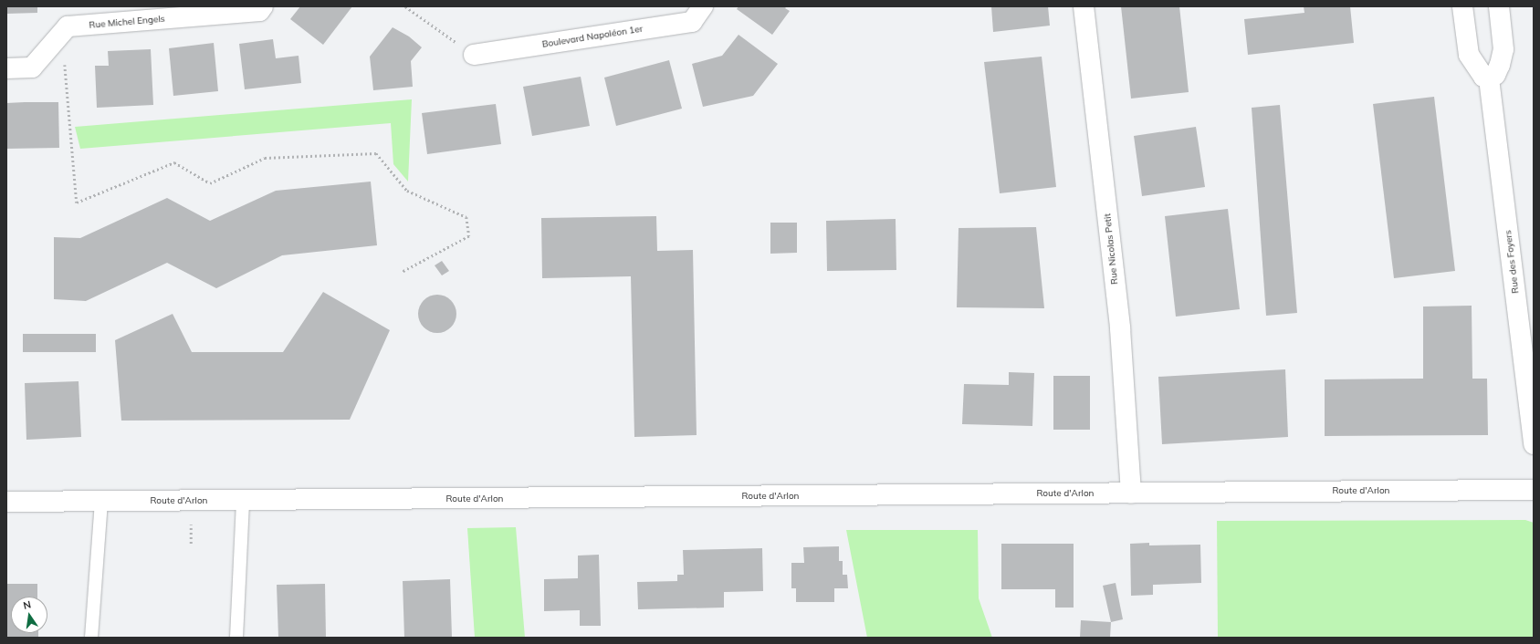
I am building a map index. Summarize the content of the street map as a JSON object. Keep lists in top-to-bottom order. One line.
{"streets":{"street":["Rue Michel Engels","Boulevard Napoléon 1er","Rue Nicolas Petit","Rue des Foyers","Route d'Arlon"]},"crossings":[["Rue Nicolas Petit","Route d'Arlon"]],"north":"top"}
